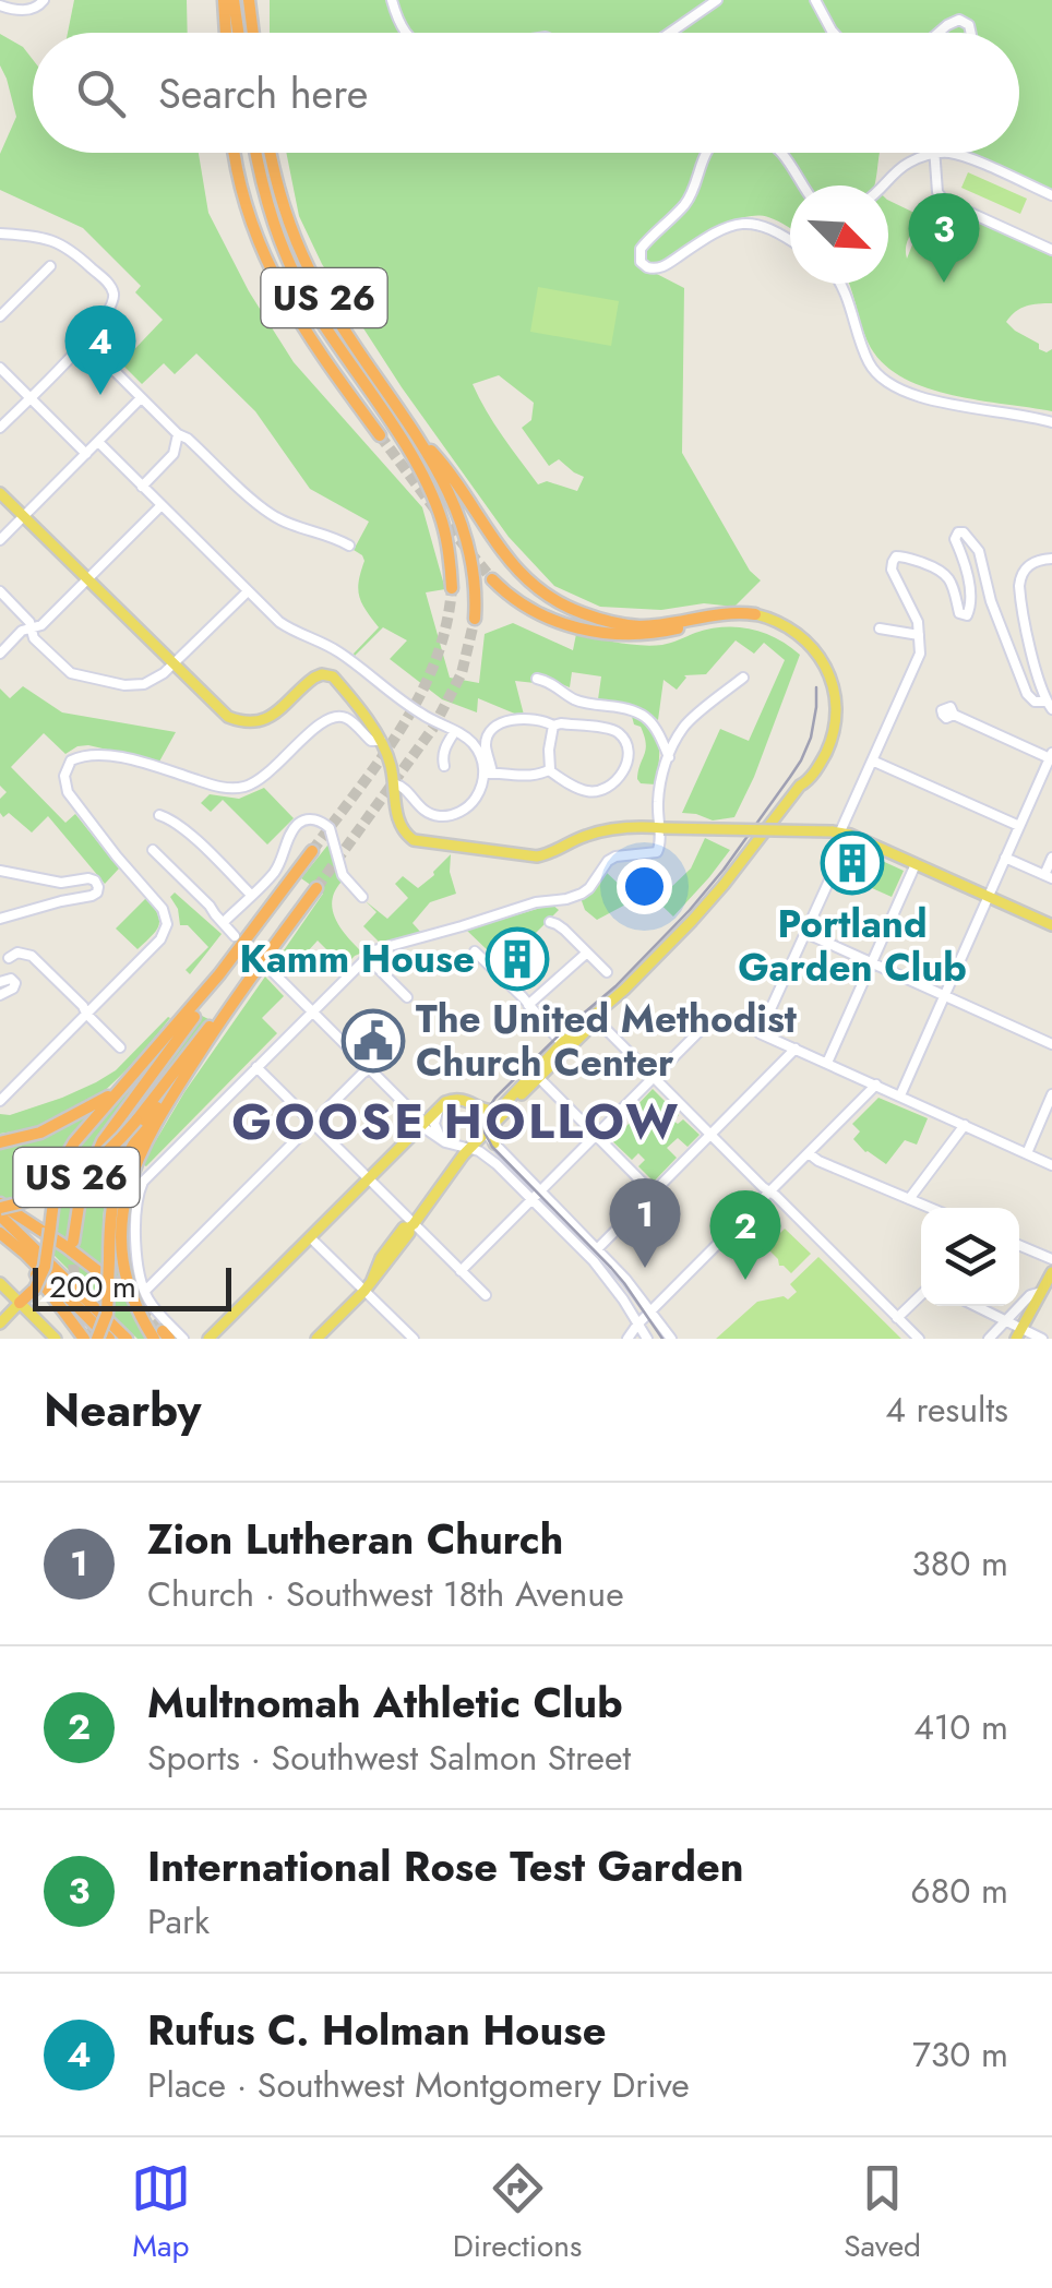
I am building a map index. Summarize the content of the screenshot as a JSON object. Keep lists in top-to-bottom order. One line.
{"streets":{"highway":["US 26"]},"districts":["GOOSE HOLLOW"],"places":{"building":["Portland Garden Club","Kamm House"],"public building":["The United Methodist Church Center"]},"scale_bar":"200 m","north":"bottom right","page":{"search":"Search here","pins":["3","4","1","2"],"scale":"200 m","heading":["Nearby","4 results"],"list":[{"mark":"1","name":"Zion Lutheran Church","note":"Church · Southwest 18th Avenue","value":"380 m"},{"mark":"2","name":"Multnomah Athletic Club","note":"Sports · Southwest Salmon Street","value":"410 m"},{"mark":"3","name":"International Rose Test Garden","note":"Park","value":"680 m"},{"mark":"4","name":"Rufus C. Holman House","note":"Place · Southwest Montgomery Drive","value":"730 m"}],"nav":["Map","Directions","Saved"]}}
